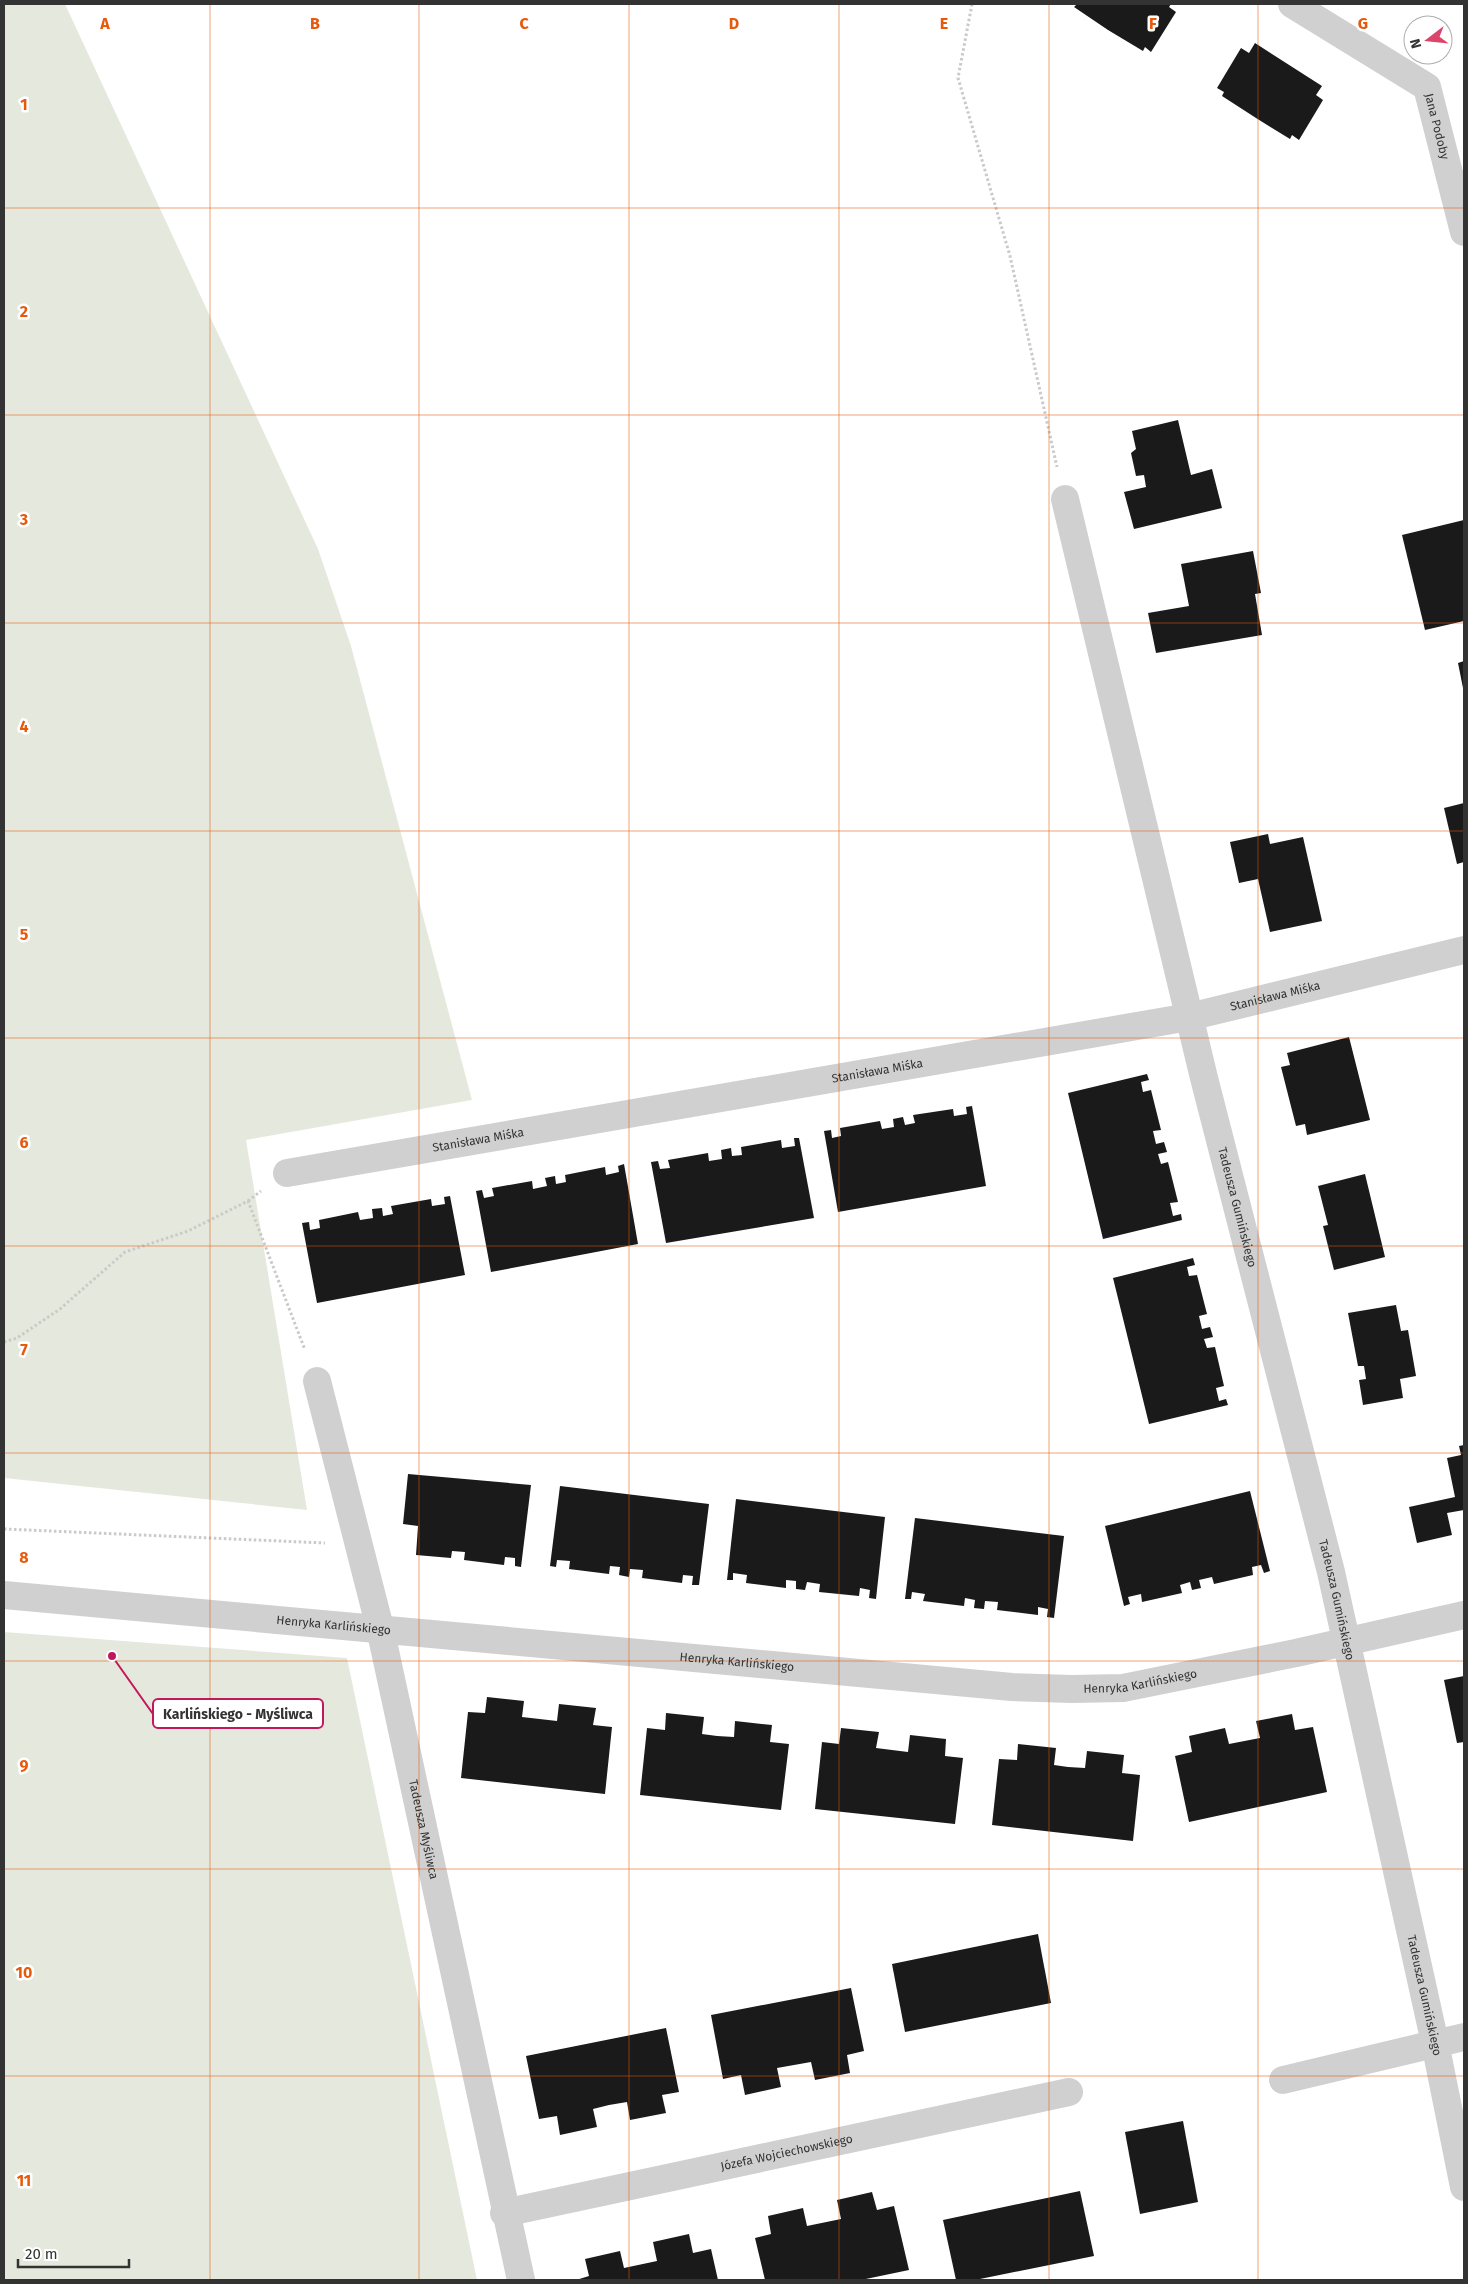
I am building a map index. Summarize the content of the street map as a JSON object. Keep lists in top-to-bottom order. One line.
{"streets":{"street":["Jana Podoby","Stanisława Miśka","Tadeusza Gumińskiego","Henryka Karlińskiego","Tadeusza Myśliwca","Józefa Wojciechowskiego"]},"crossings":[["Stanisława Miśka","Tadeusza Gumińskiego"],["Tadeusza Gumińskiego","Henryka Karlińskiego"],["Henryka Karlińskiego","Tadeusza Myśliwca"],["Tadeusza Myśliwca","Józefa Wojciechowskiego"]],"places":["Karlińskiego - Myśliwca"],"scale_bar":"20 m","north":"left","grid":{"columns":["A","B","C","D","E","F","G"],"rows":["1","2","3","4","5","6","7","8","9","10","11"]}}
